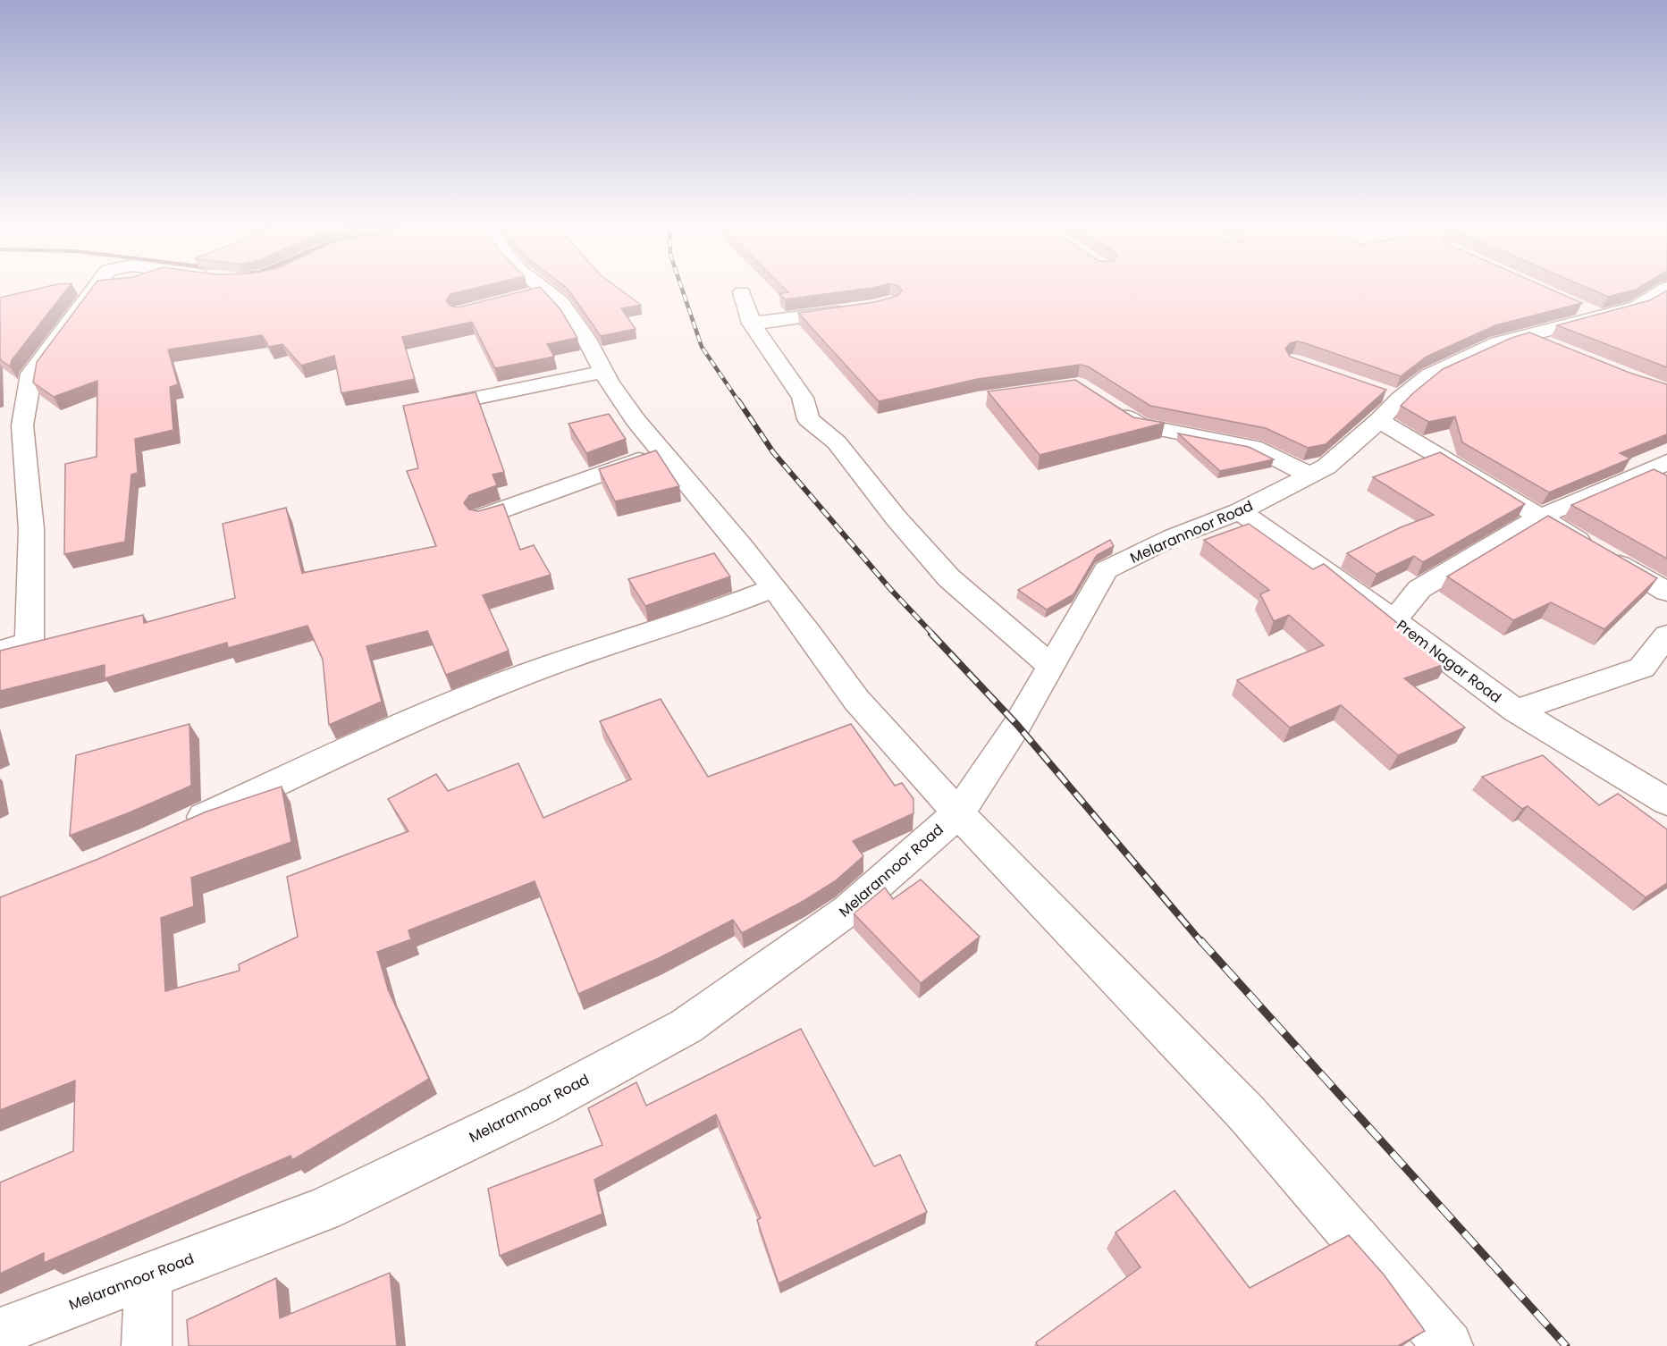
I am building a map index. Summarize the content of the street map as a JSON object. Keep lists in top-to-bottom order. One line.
{"streets":{"street":["Melarannoor Road","Prem Nagar Road"]},"crossings":[["Melarannoor Road","Prem Nagar Road"]]}
